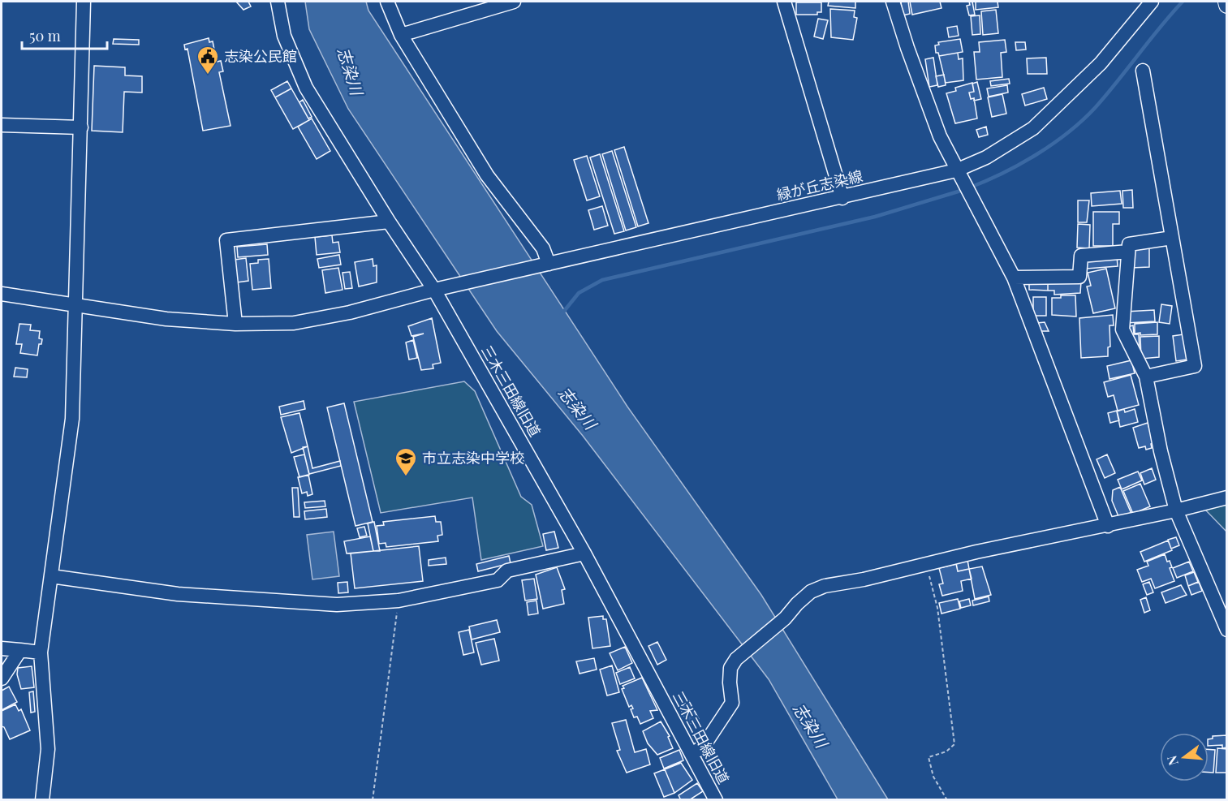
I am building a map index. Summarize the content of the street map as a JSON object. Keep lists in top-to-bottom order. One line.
{"streets":{"street":["緑が丘志染線","三木三田線旧道"]},"crossings":[["緑が丘志染線","三木三田線旧道"]],"water":["志染川"],"places":{"public building":["志染公民館"],"school or university":["市立志染中学校"]},"scale_bar":"50 m","north":"left"}
